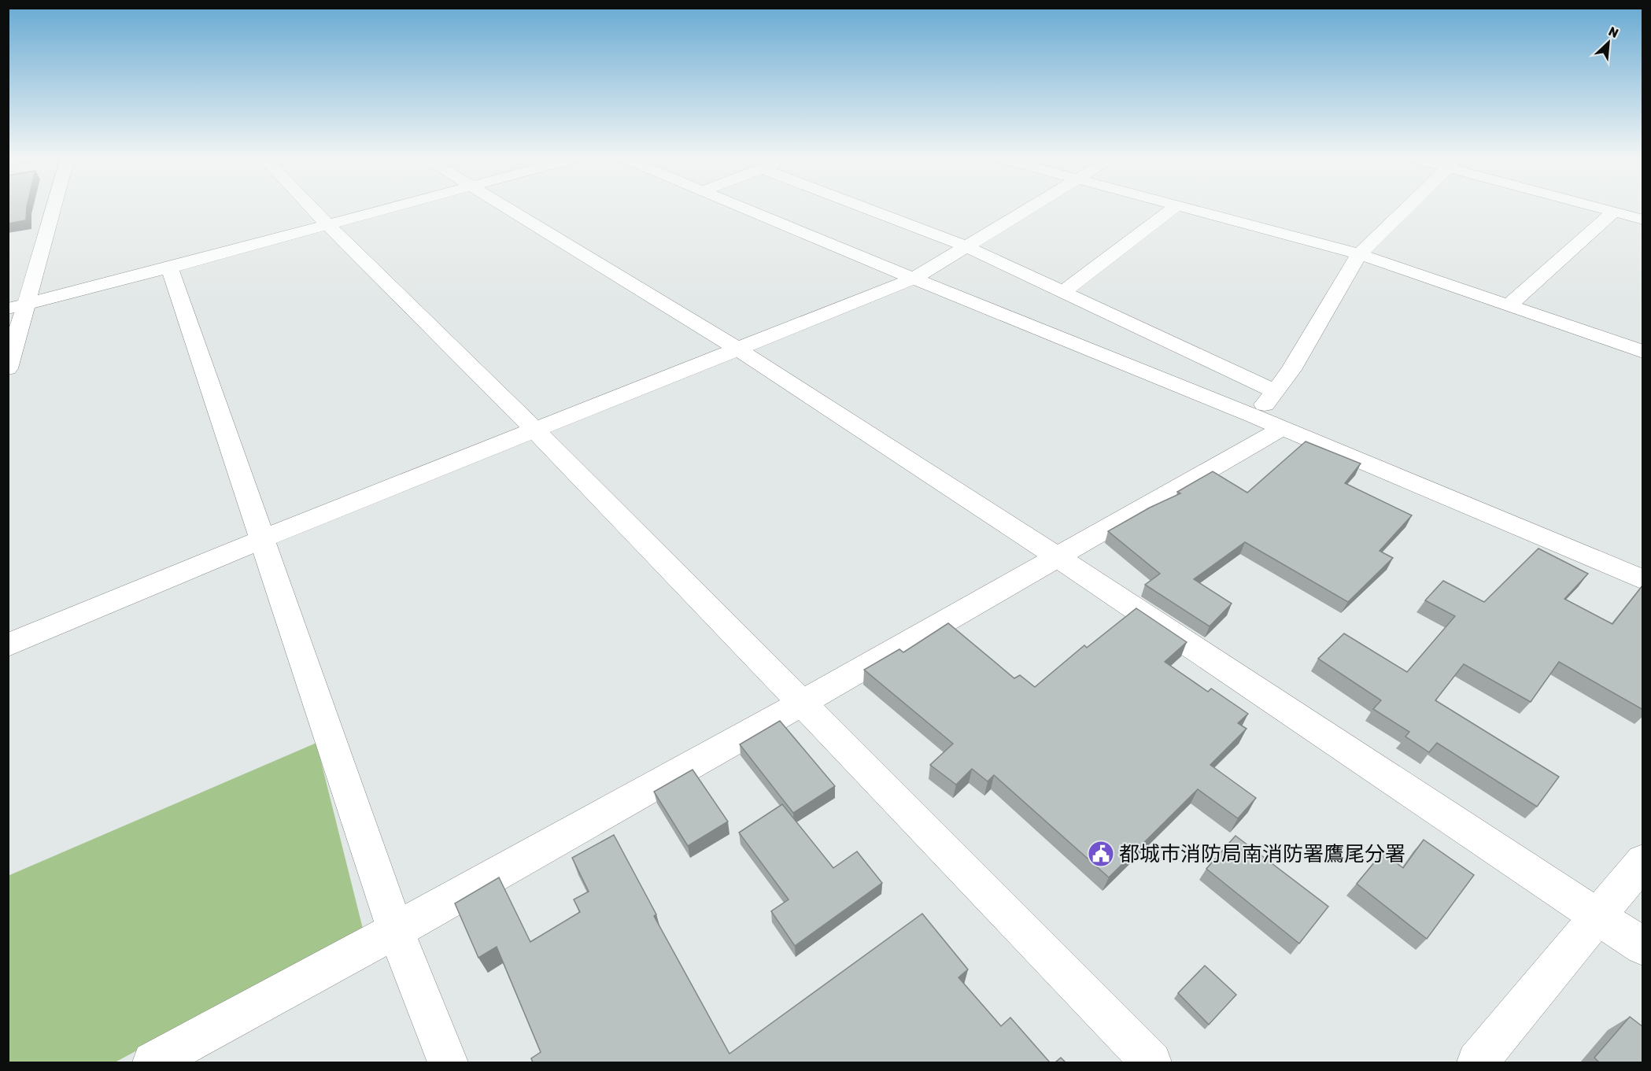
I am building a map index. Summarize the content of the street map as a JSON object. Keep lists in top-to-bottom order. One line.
{"places":{"public building":["都城市消防局南消防署鷹尾分署"]},"north":"top right"}
